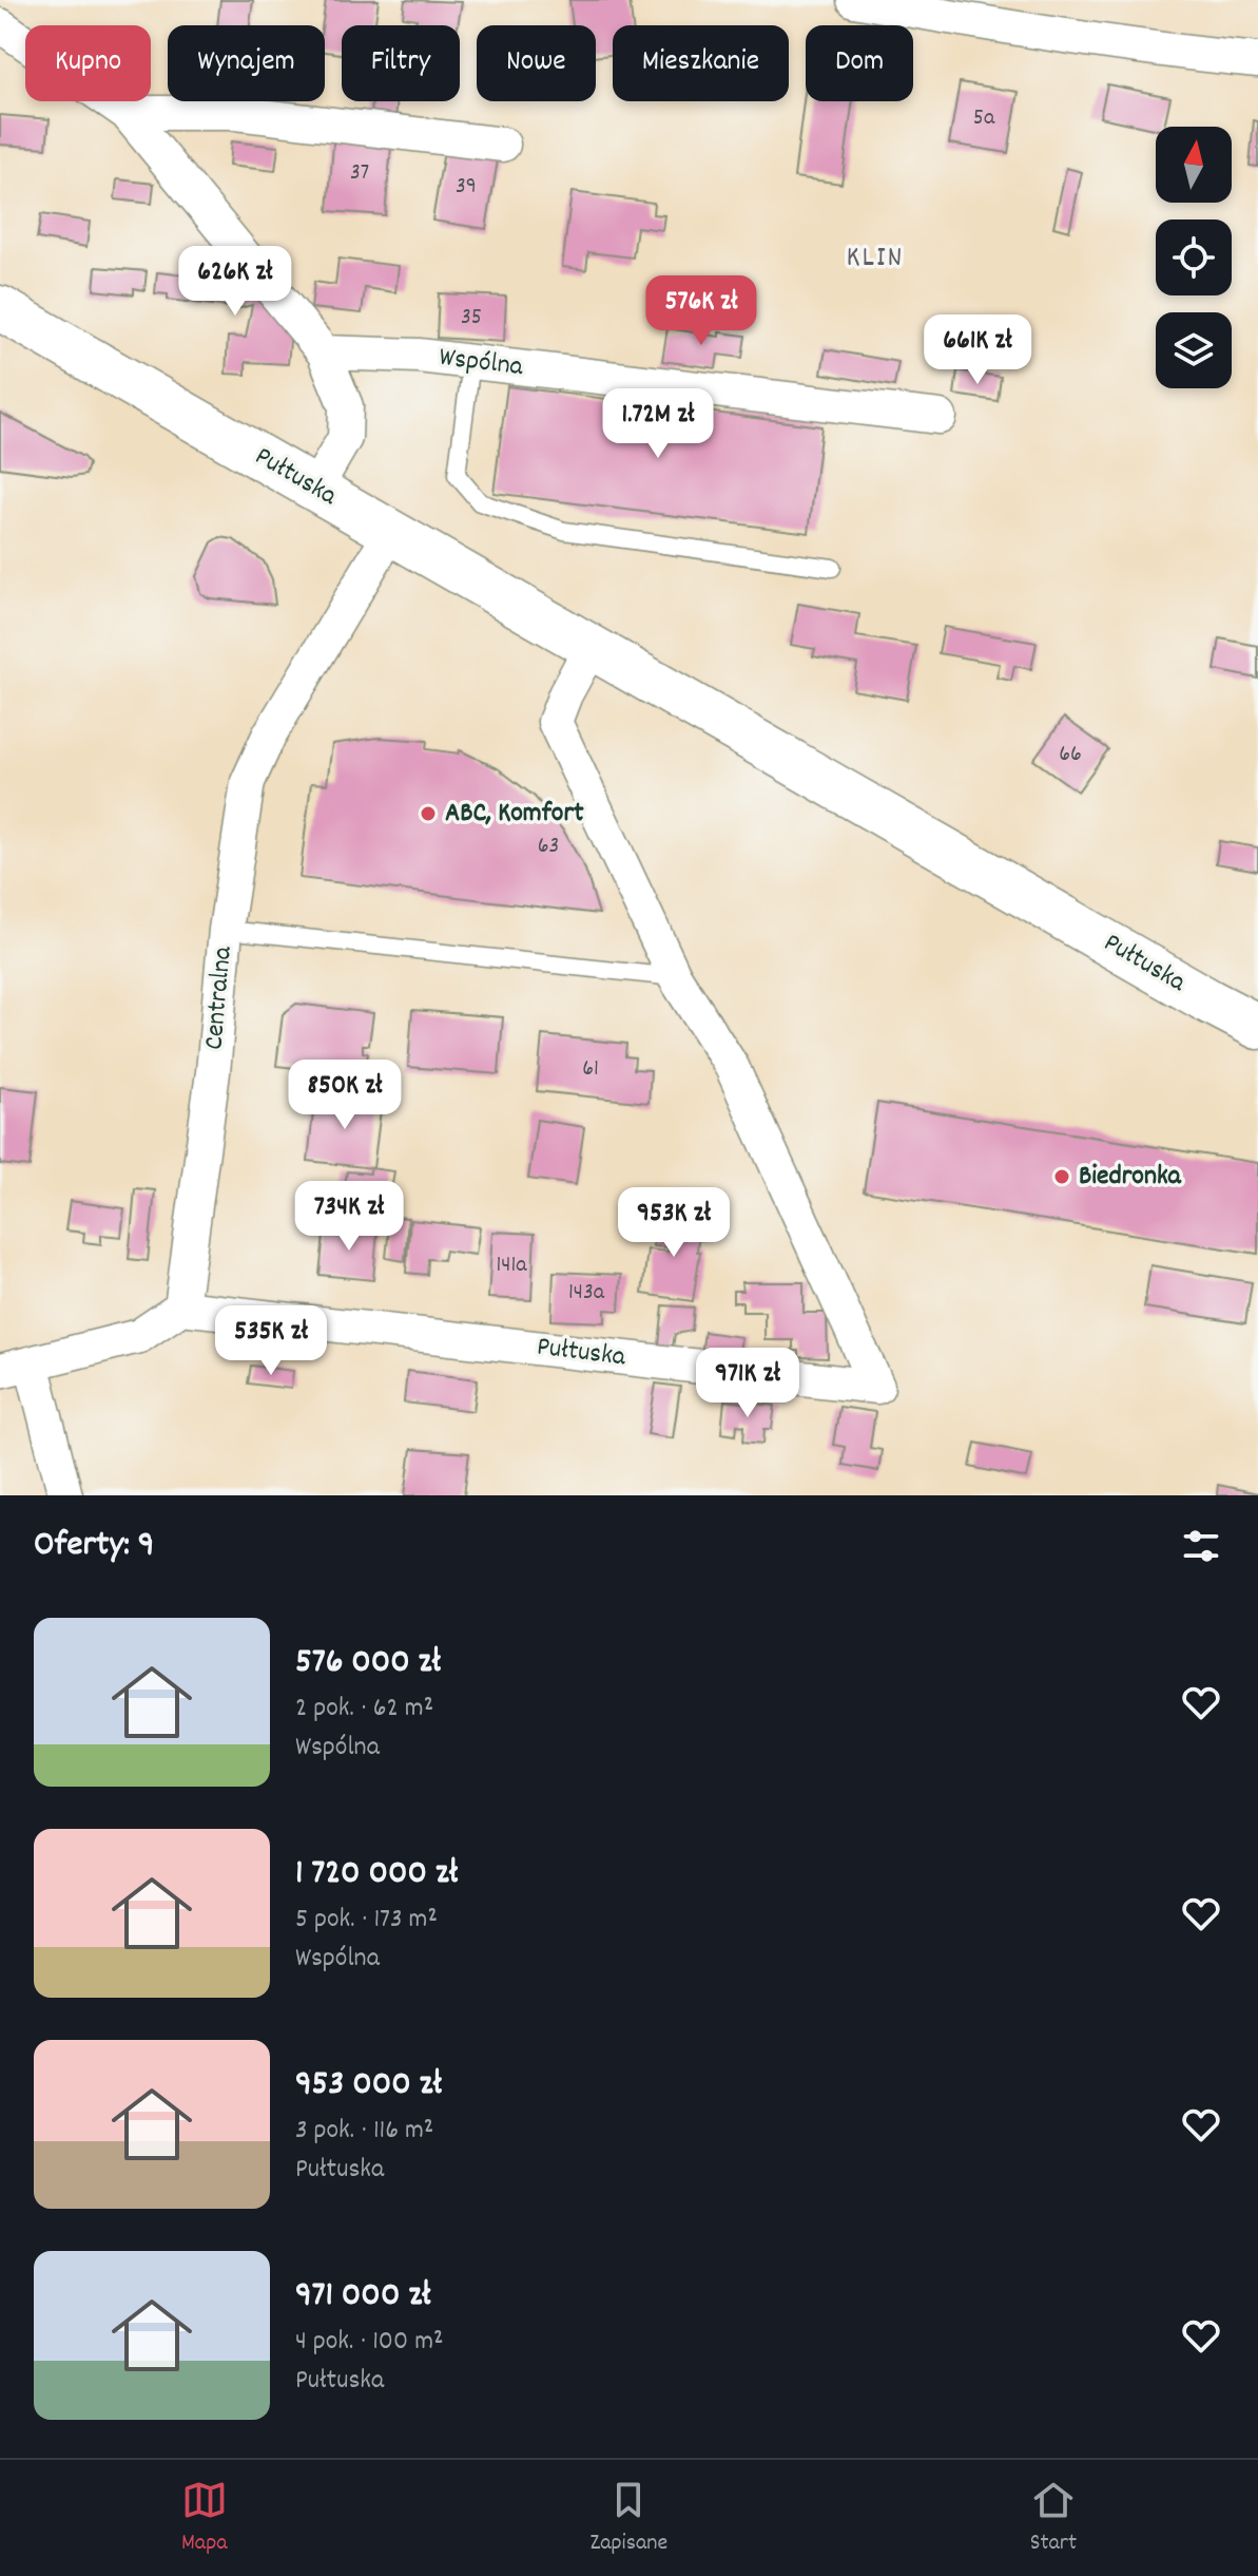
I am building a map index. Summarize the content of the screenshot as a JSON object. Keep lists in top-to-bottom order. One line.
{"streets":{"street":["Wspólna","Pułtuska","Centralna"]},"crossings":[["Pułtuska","Centralna"]],"districts":["KLIN"],"places":["ABC, Komfort","Biedronka"],"house_numbers":["5a","37","39","35","66","63","61","141a","143a"],"north":"top","page":{"chip":["Kupno","Wynajem","Filtry","Nowe","Mieszkanie","Dom"],"price":["626K zł","576K zł","661K zł","1.72M zł","850K zł","734K zł","953K zł","535K zł","971K zł"],"heading":"Oferty: 9","list":[{"name":"576 000 zł","note":"2 pok. · 62 m² · Wspólna"},{"name":"1 720 000 zł","note":"5 pok. · 173 m² · Wspólna"},{"name":"953 000 zł","note":"3 pok. · 116 m² · Pułtuska"},{"name":"971 000 zł","note":"4 pok. · 100 m² · Pułtuska"}],"tabs":["Mapa","Zapisane","Start"]}}
